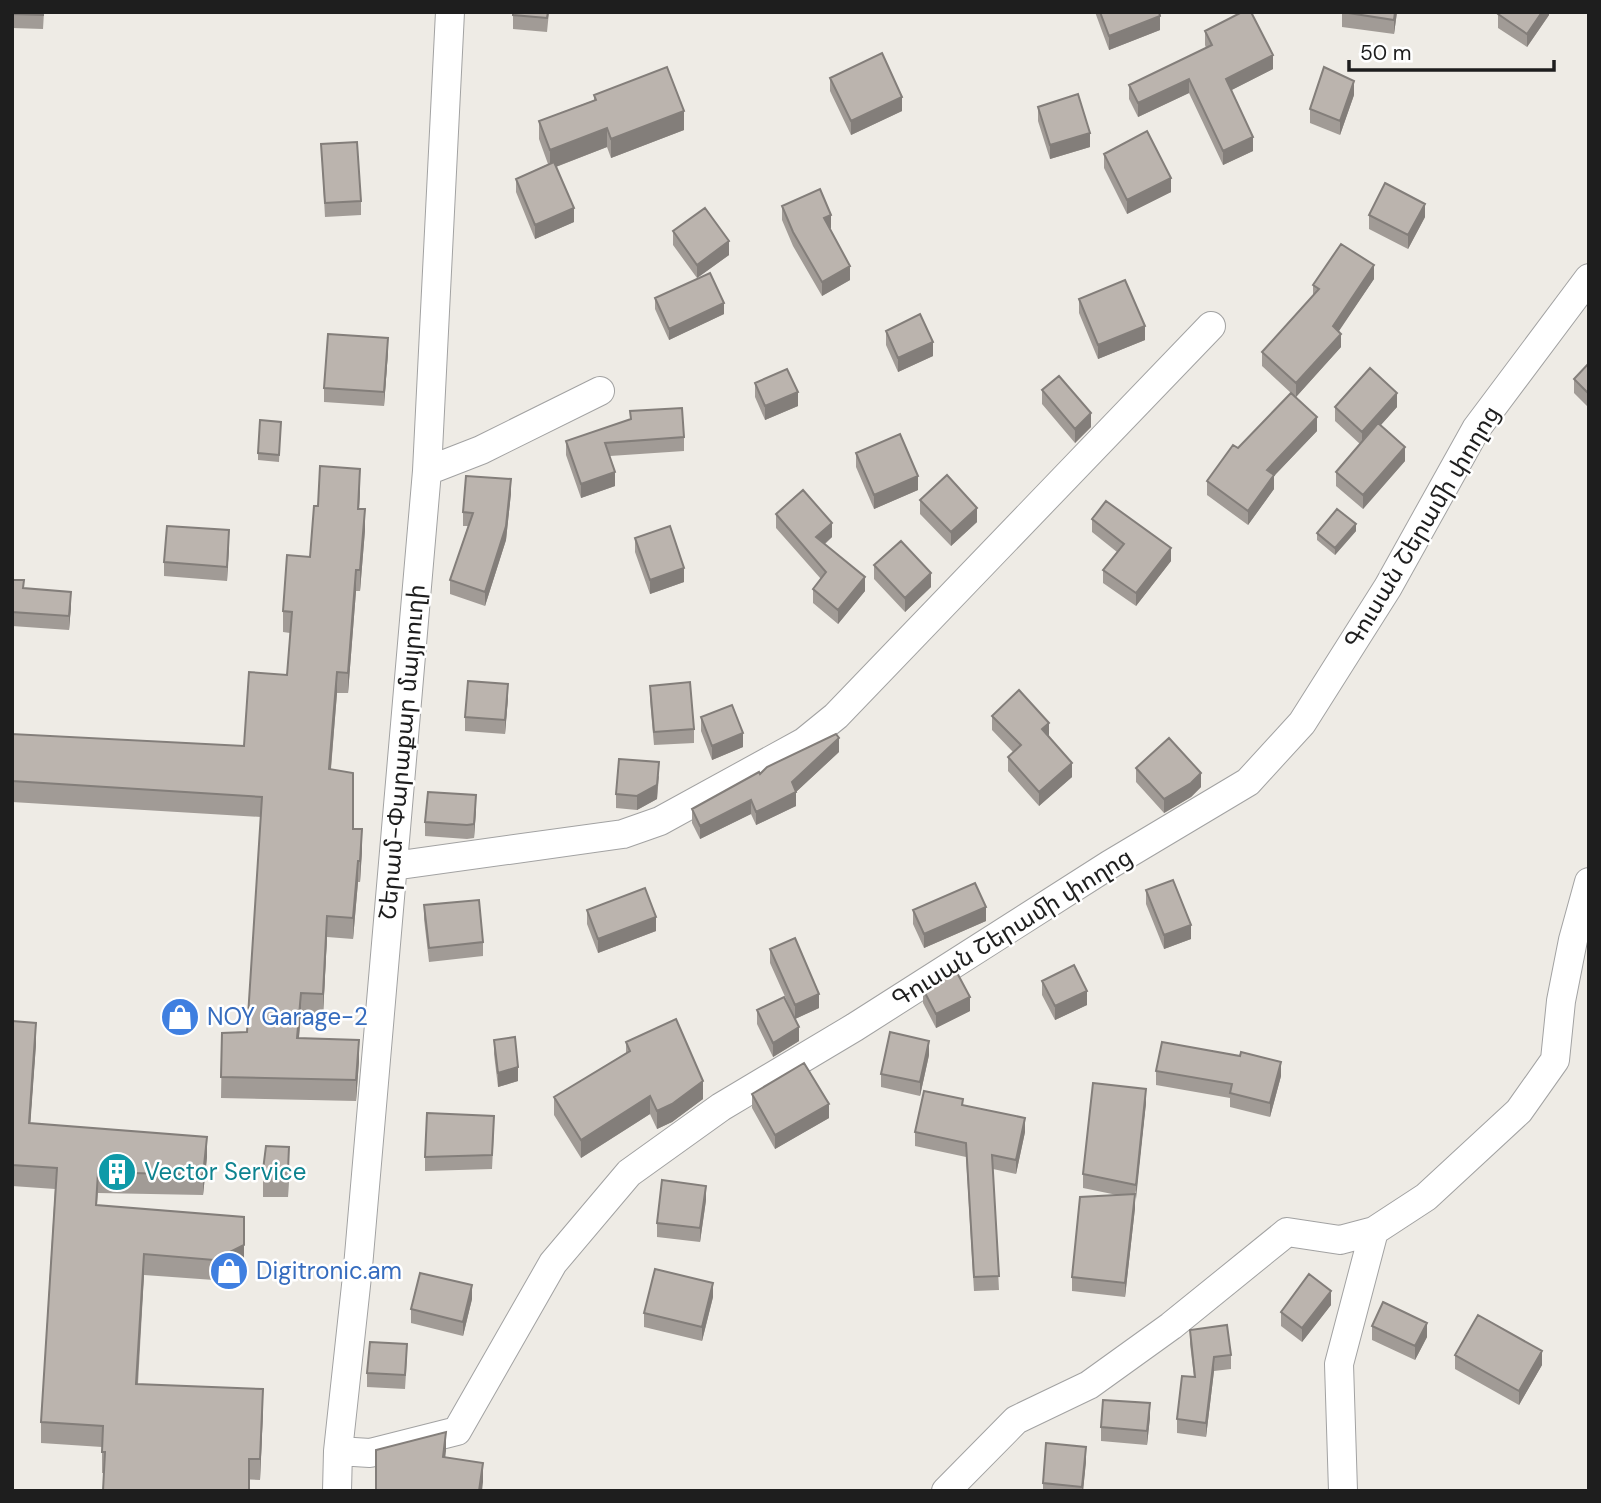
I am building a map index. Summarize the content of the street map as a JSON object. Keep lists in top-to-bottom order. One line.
{"streets":{"street":["Գուսան Շերամի փողոց","Շերամ-Փարաքար մայրուղի"]},"crossings":[["Գուսան Շերամի փողոց","Շերամ-Փարաքար մայրուղի"]],"places":{"shop":["NOY Garage-2","Digitronic.am"],"building":["Vector Service"]},"scale_bar":"50 m"}
